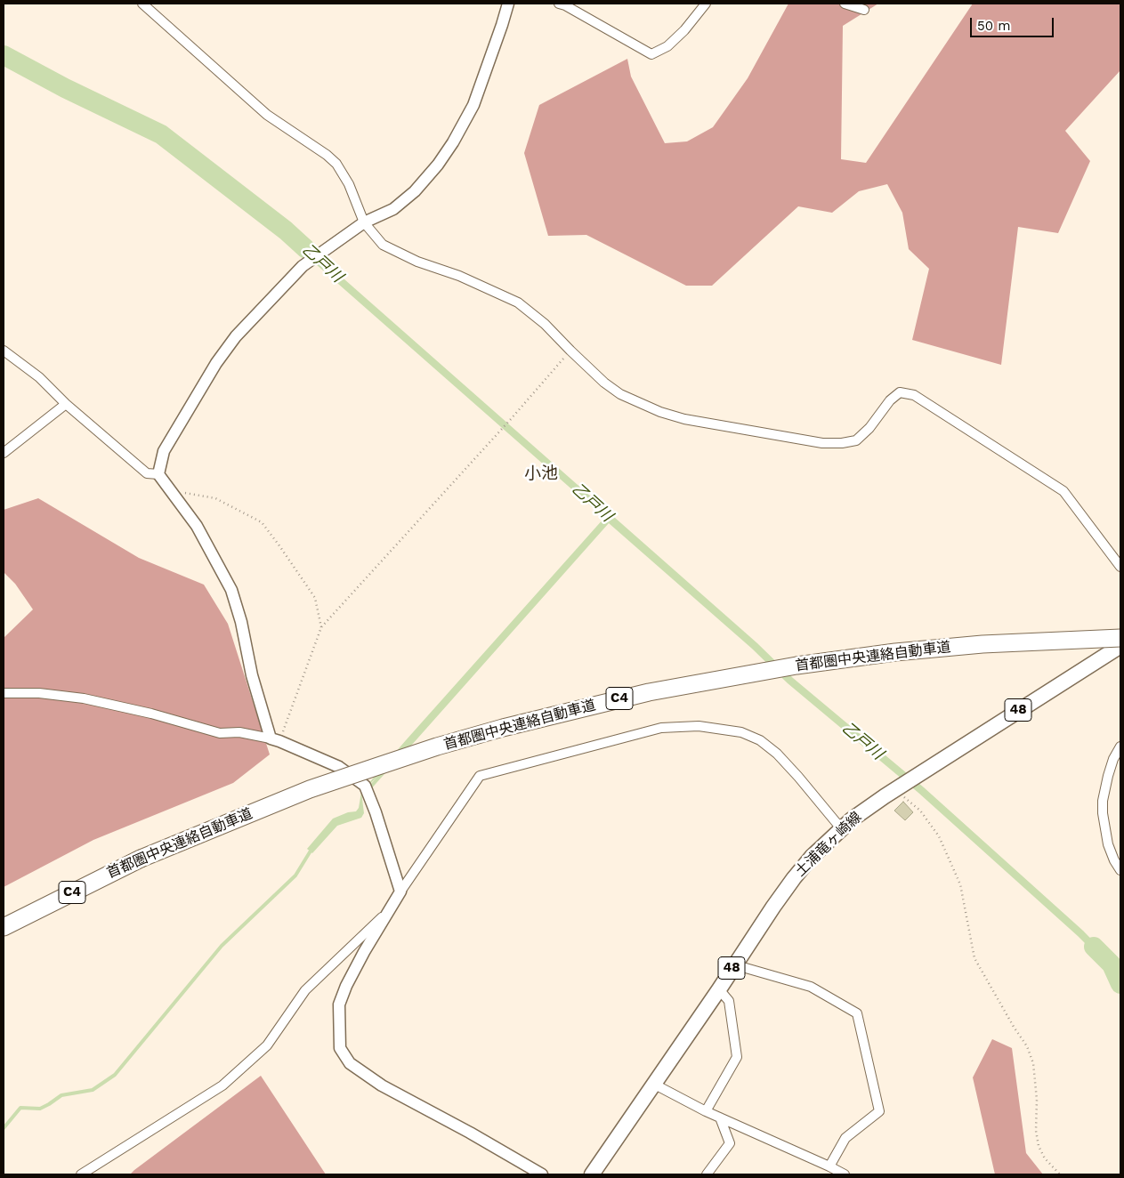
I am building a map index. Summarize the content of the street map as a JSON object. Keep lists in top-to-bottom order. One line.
{"streets":{"highway":["首都圏中央連絡自動車道","C4"],"main road":["48","土浦竜ヶ崎線"]},"districts":["小池"],"water":["乙戸川"],"scale_bar":"50 m"}
